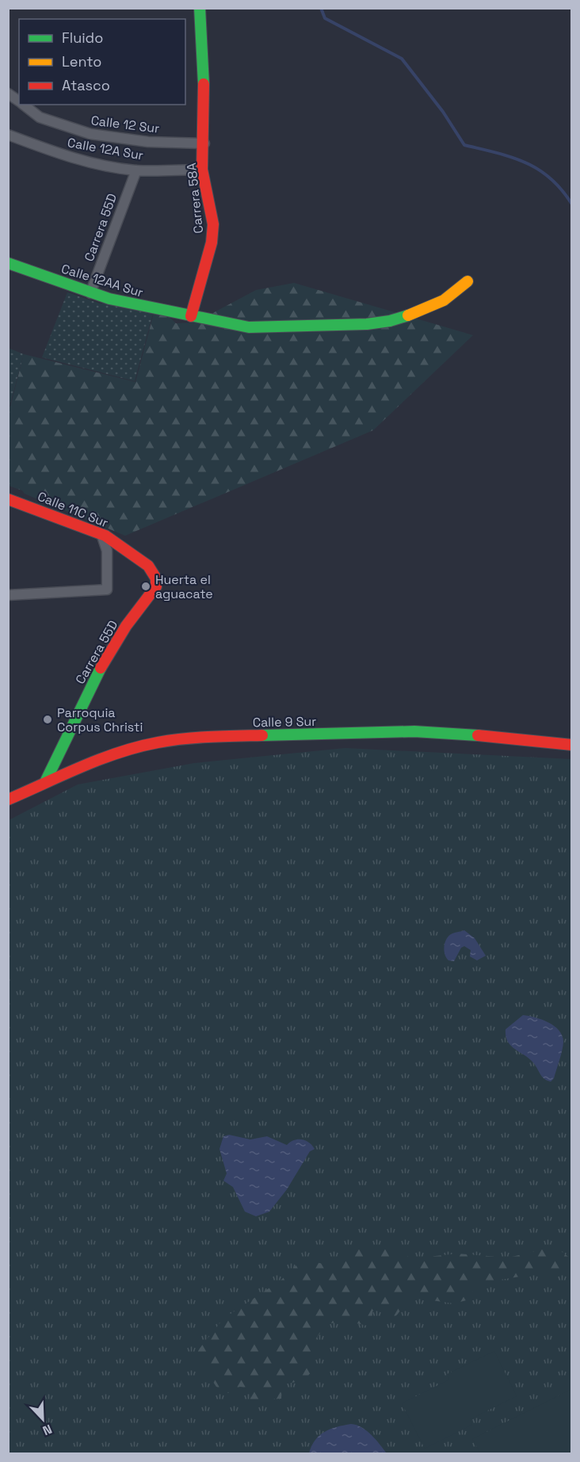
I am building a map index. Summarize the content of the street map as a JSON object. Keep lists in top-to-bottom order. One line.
{"streets":{"street":["Calle 12 Sur","Calle 12A Sur","Carrera 58A","Carrera 55D","Calle 12AA Sur","Calle 11C Sur","Calle 9 Sur"]},"crossings":[["Calle 12 Sur","Carrera 58A"],["Calle 12A Sur","Carrera 58A"],["Calle 12A Sur","Carrera 55D"],["Carrera 58A","Calle 12AA Sur"],["Carrera 55D","Calle 12AA Sur"],["Carrera 55D","Calle 11C Sur"],["Carrera 55D","Calle 9 Sur"]],"places":["Huerta el aguacate","Parroquia Corpus Christi"],"legend":["Fluido","Lento","Atasco"],"north":"bottom right"}
